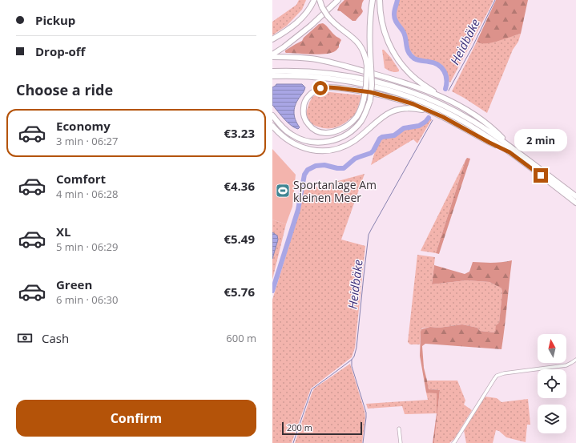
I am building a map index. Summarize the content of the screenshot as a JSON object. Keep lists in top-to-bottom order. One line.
{"water":["Heidbäke"],"places":{"sports":["Sportanlage Am kleinen Meer"]},"scale_bar":"200 m","north":"top","page":{"banner":["Pickup","Drop-off"],"heading":"Choose a ride","list":[{"name":"Economy","note":"3 min · 06:27","value":"€3.23"},{"name":"Comfort","note":"4 min · 06:28","value":"€4.36"},{"name":"XL","note":"5 min · 06:29","value":"€5.49"},{"name":"Green","note":"6 min · 06:30","value":"€5.76"}],"bubble":"2 min","pay":["Cash","600 m"],"buttons":"Confirm","scale":"200 m"}}
